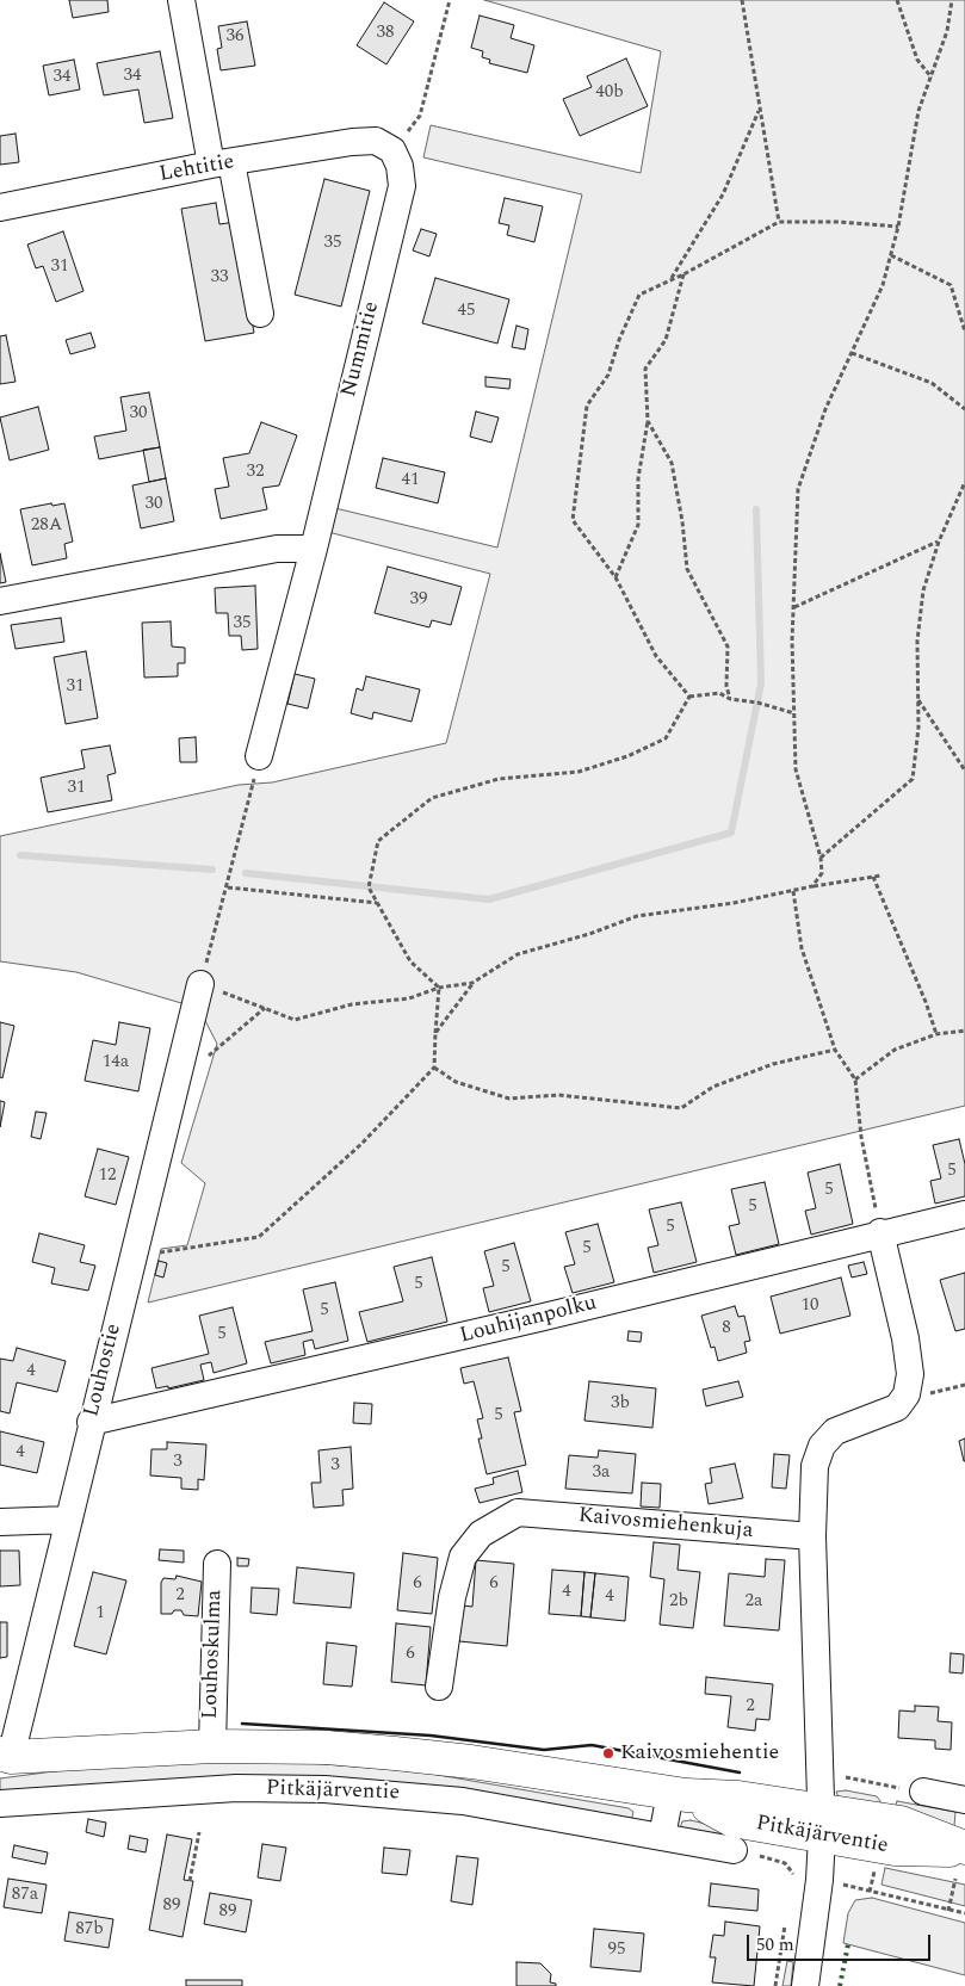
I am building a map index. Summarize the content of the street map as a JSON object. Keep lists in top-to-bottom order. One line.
{"streets":{"main road":["Pitkäjärventie"],"street":["Lehtitie","Nummitie","Louhijanpolku","Louhostie","Kaivosmiehenkuja","Louhoskulma"]},"crossings":[["Lehtitie","Nummitie"],["Louhijanpolku","Louhostie"],["Louhostie","Pitkäjärventie"],["Louhoskulma","Pitkäjärventie"]],"places":["Kaivosmiehentie"],"house_numbers":["38","36","34","34","40b","35","31","33","45","30","32","41","30","28A","39","35","31","31","14a","5","12","5","5","5","5","5","5","10","5","8","5","4","3b","5","4","3","3","3a","6","6","4","2","4","2b","2a","1","6","2","87a","89","89","87b","95"],"scale_bar":"50 m"}
